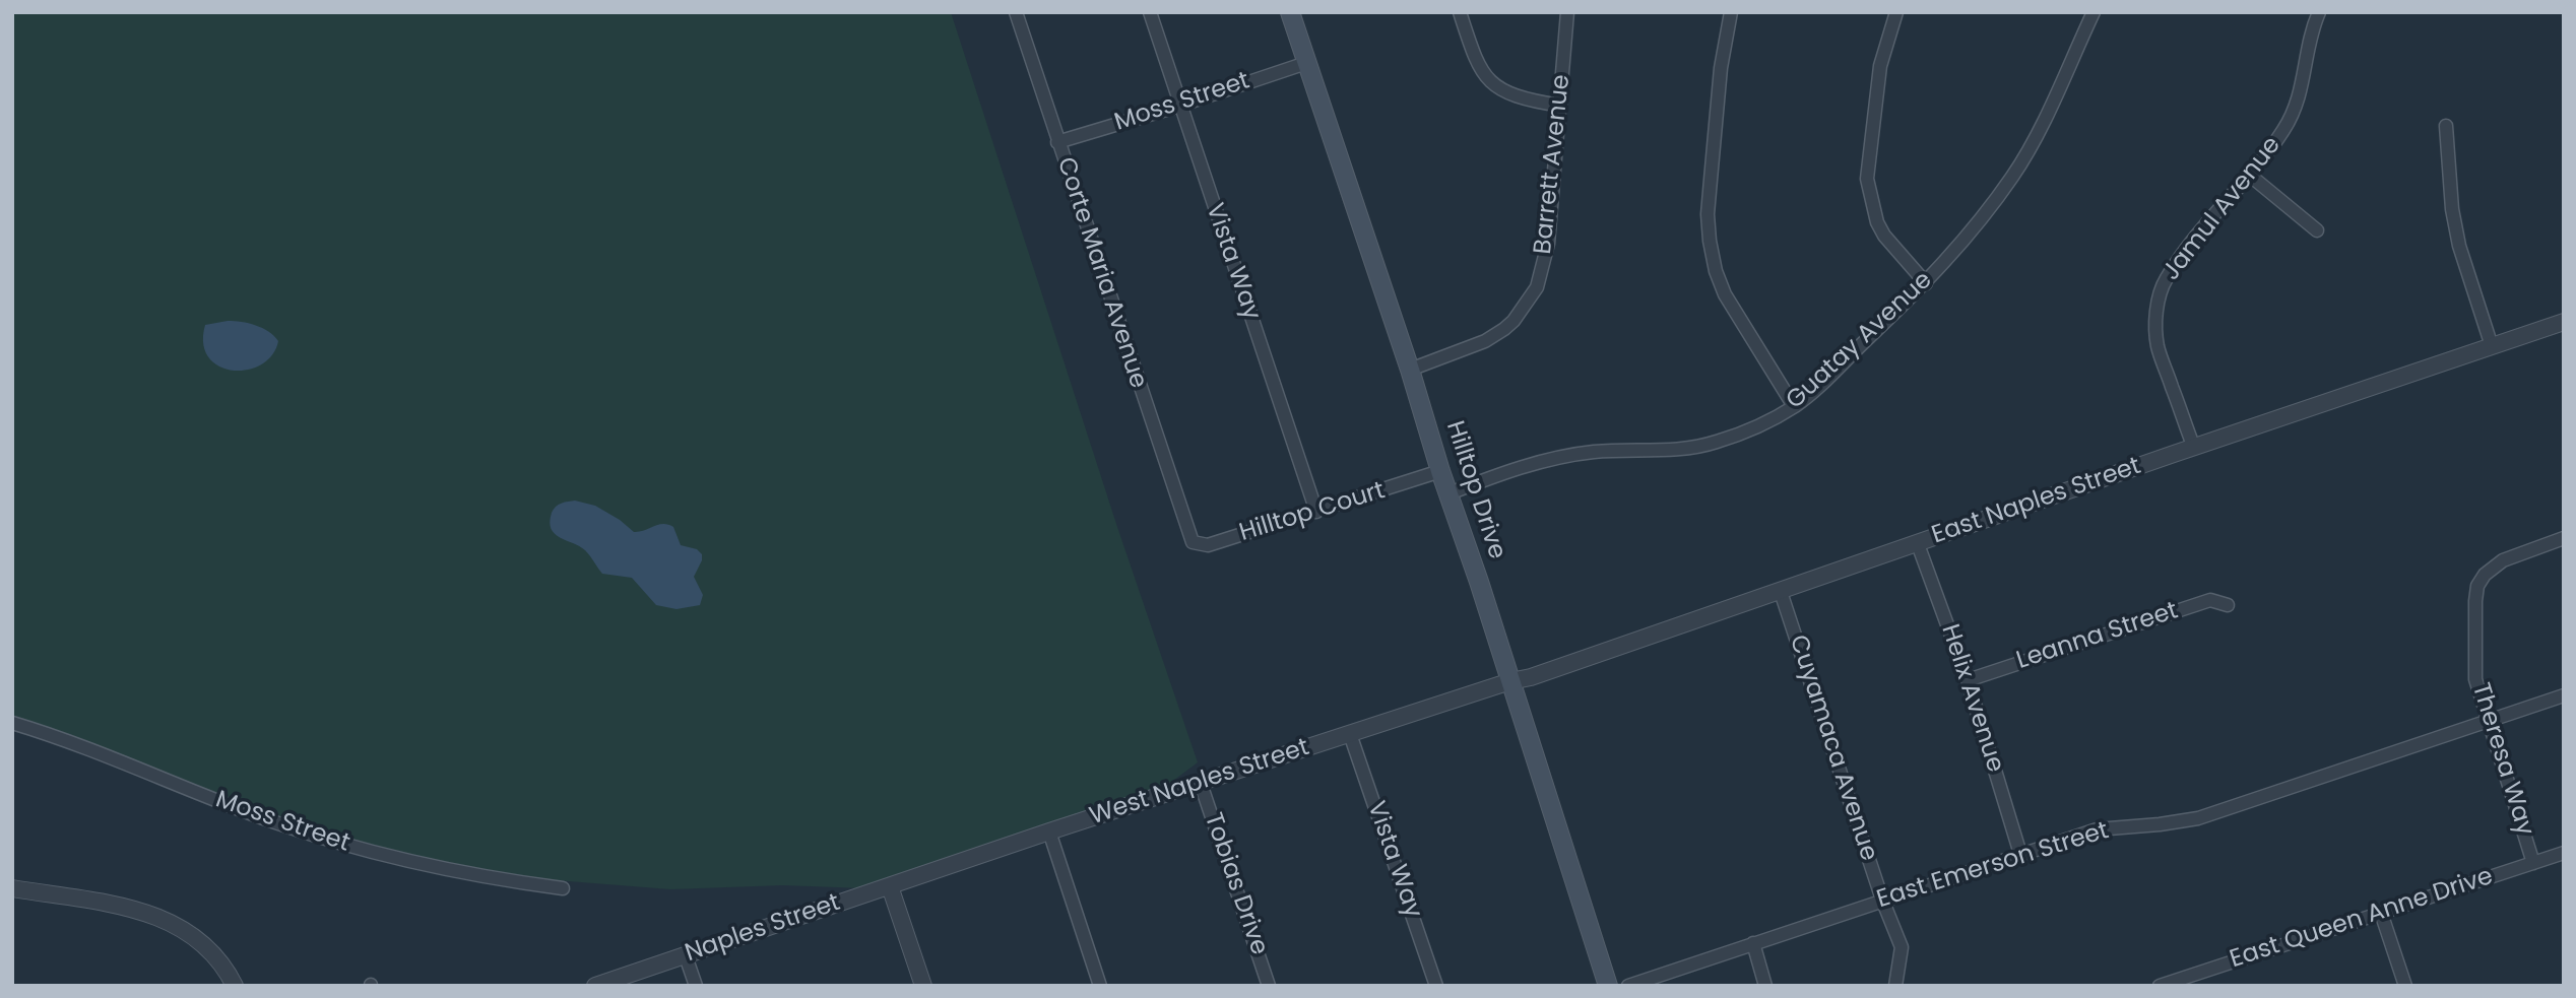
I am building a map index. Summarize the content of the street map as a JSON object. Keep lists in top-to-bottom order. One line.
{"streets":{"main road":["Hilltop Drive"],"street":["Moss Street","Barrett Avenue","Jamul Avenue","Vista Way","Corte Maria Avenue","Guatay Avenue","East Naples Street","Hilltop Court","Leanna Street","Helix Avenue","Cuyamaca Avenue","Theresa Way","West Naples Street","East Emerson Street","Tobias Drive","East Queen Anne Drive","Naples Street"]},"crossings":[["Moss Street","Vista Way"],["Moss Street","Corte Maria Avenue"],["Moss Street","Hilltop Drive"],["Barrett Avenue","Hilltop Drive"],["Jamul Avenue","East Naples Street"],["Vista Way","Hilltop Court"],["Vista Way","West Naples Street"],["Corte Maria Avenue","Hilltop Court"],["Guatay Avenue","Hilltop Drive"],["Hilltop Drive","East Naples Street"],["Hilltop Drive","Hilltop Court"],["Hilltop Drive","West Naples Street"],["East Naples Street","Helix Avenue"],["East Naples Street","Cuyamaca Avenue"],["East Naples Street","West Naples Street"],["Leanna Street","Helix Avenue"],["Helix Avenue","East Emerson Street"],["Cuyamaca Avenue","East Emerson Street"],["Theresa Way","East Emerson Street"],["Theresa Way","East Queen Anne Drive"],["West Naples Street","Tobias Drive"],["West Naples Street","Naples Street"]]}
